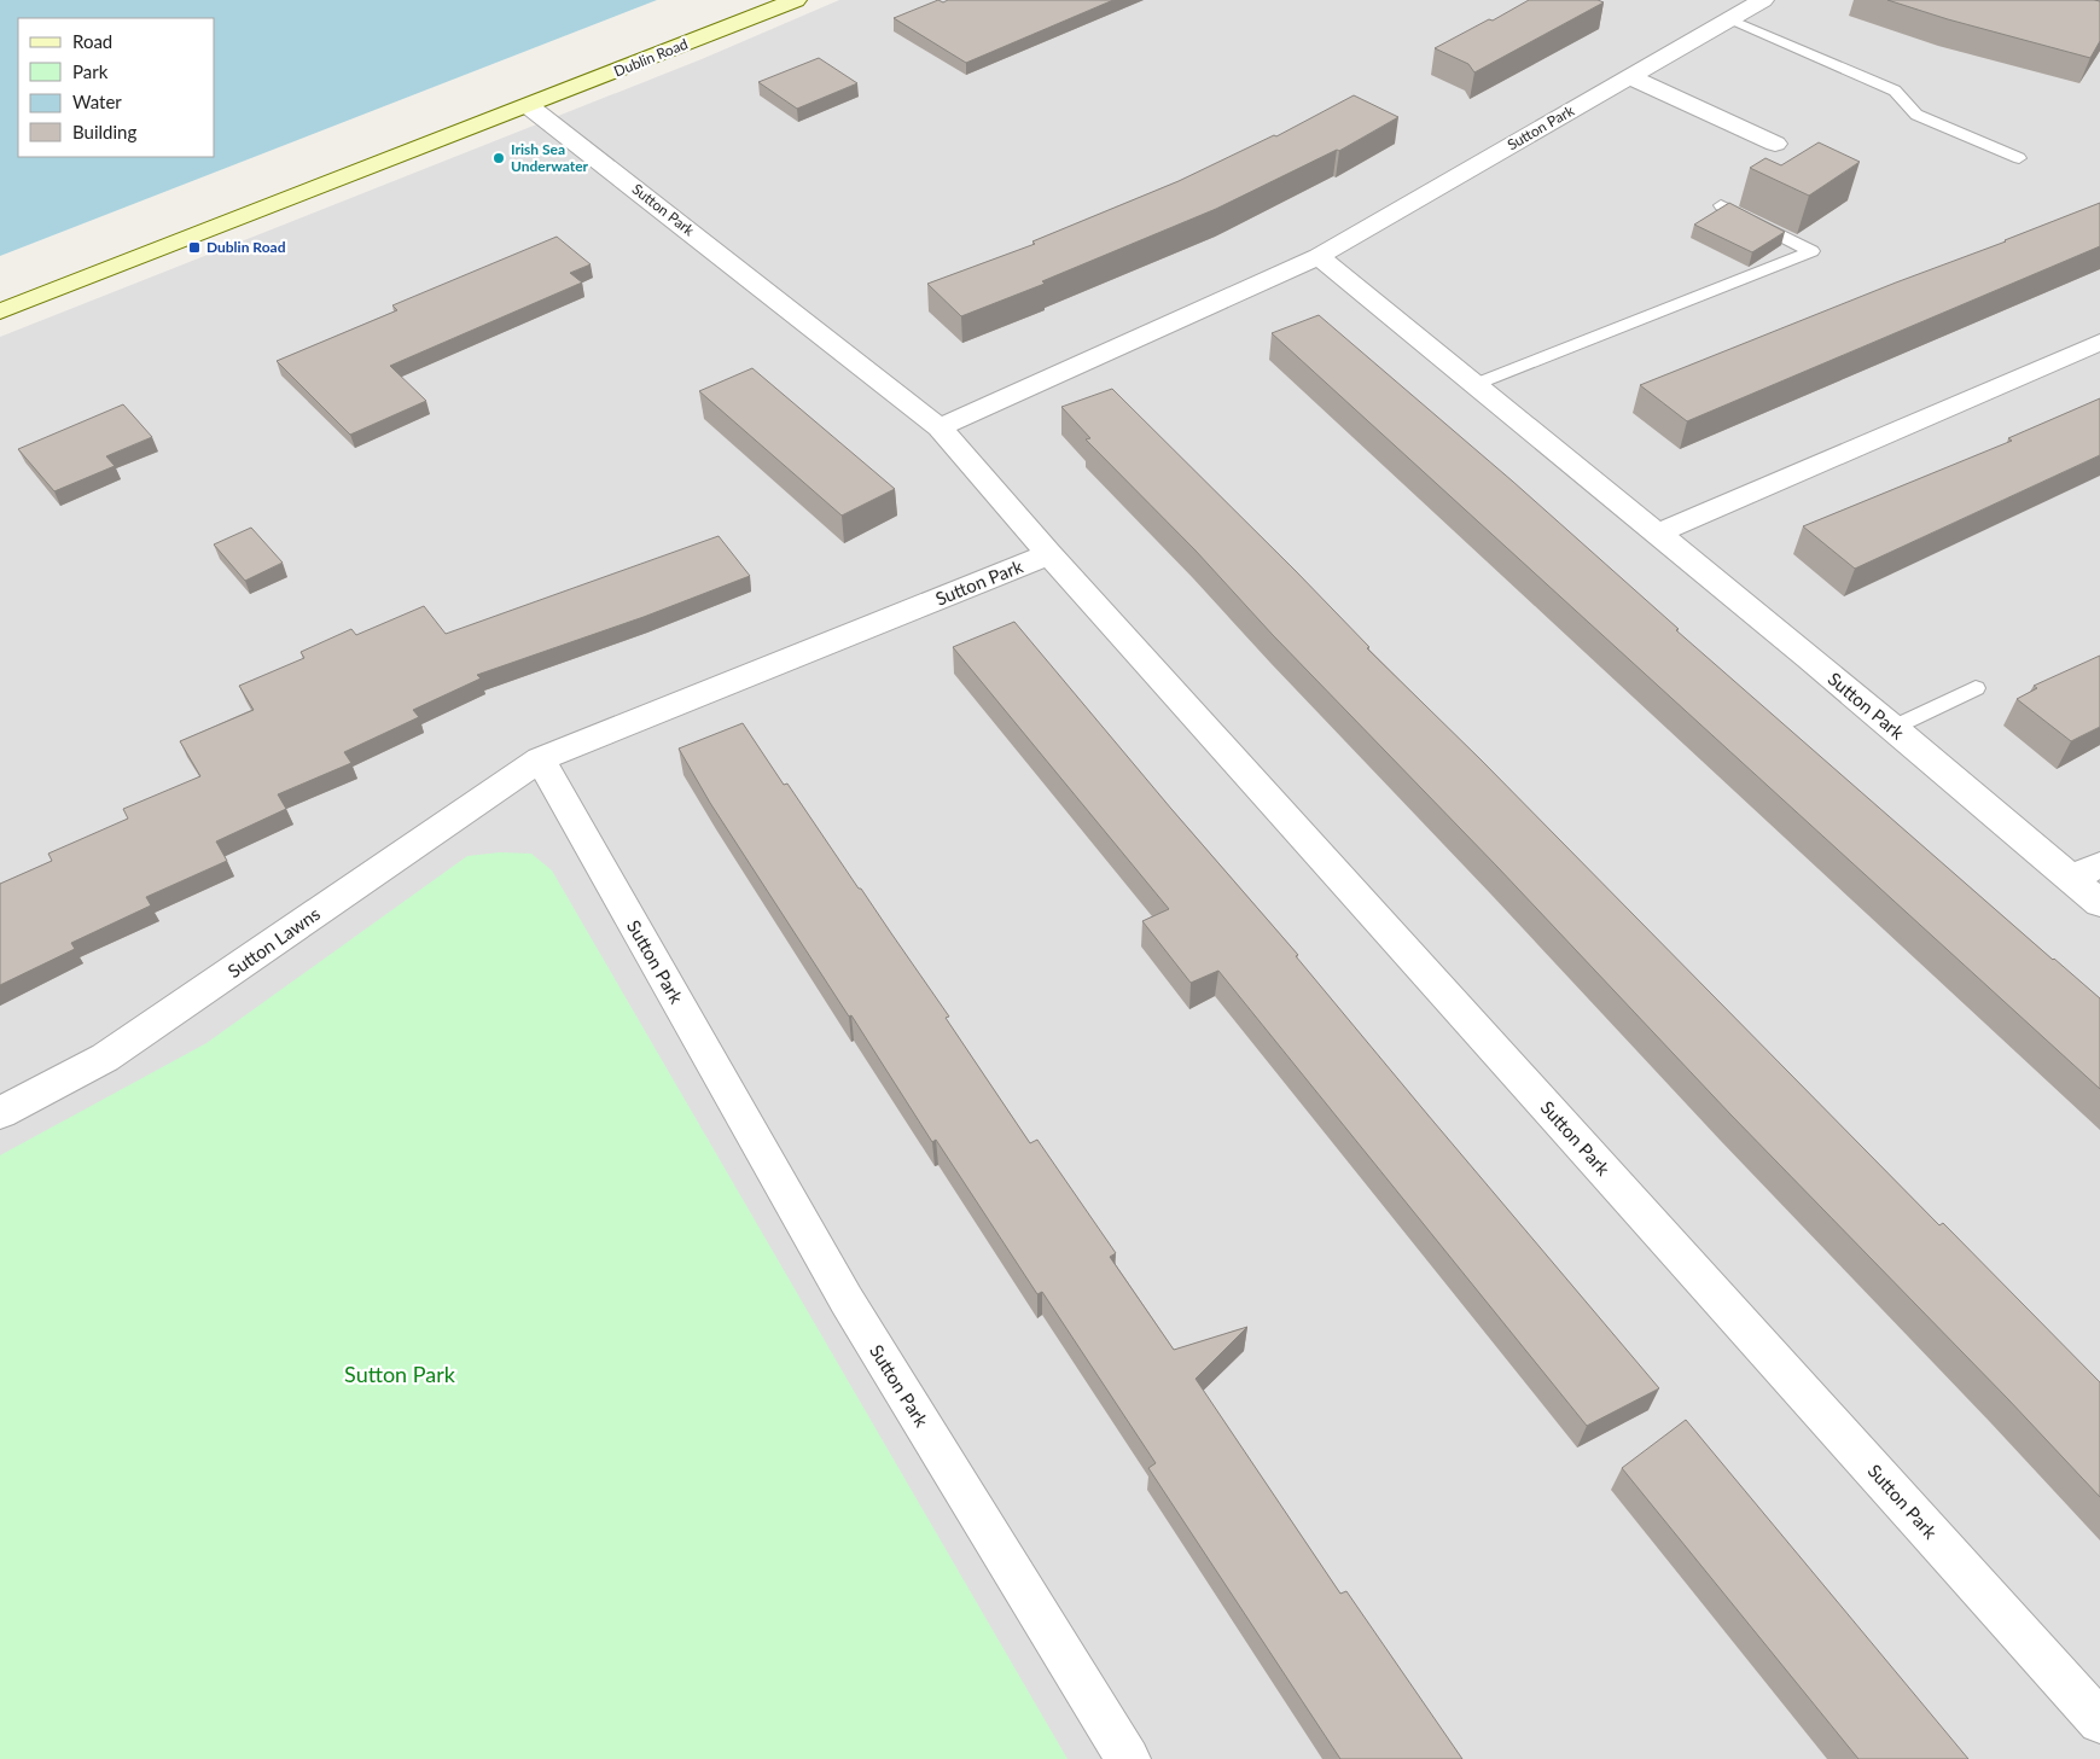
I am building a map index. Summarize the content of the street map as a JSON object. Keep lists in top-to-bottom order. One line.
{"streets":{"main road":["Dublin Road"],"street":["Sutton Park","Sutton Lawns"]},"crossings":[["Dublin Road","Sutton Park"],["Sutton Park","Sutton Lawns"]],"parks":["Sutton Park"],"places":{"other":["Irish Sea Underwater"],"transit":["Dublin Road"]},"legend":["Road","Park","Water","Building"]}
